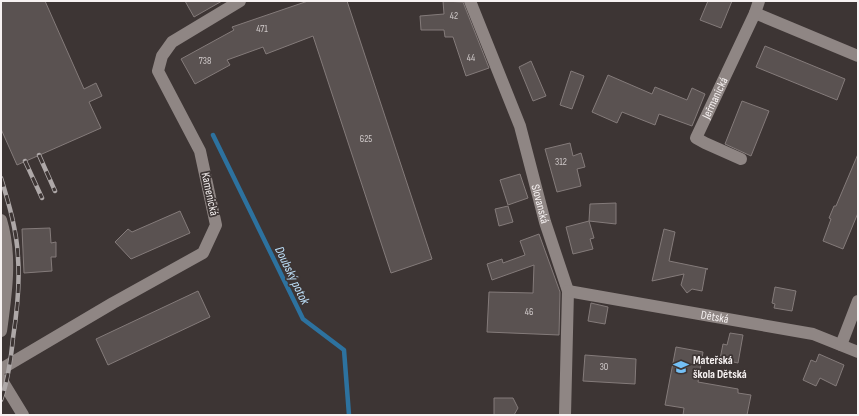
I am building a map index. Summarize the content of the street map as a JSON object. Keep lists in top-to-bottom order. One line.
{"streets":{"street":["Jeřmanická","Kamenická","Slovanská","Dětská"]},"crossings":[["Slovanská","Dětská"]],"water":["Doubský potok"],"places":{"school or university":["Mateřská škola Dětská"]},"house_numbers":["42","471","44","738","625","312","46","30"]}
